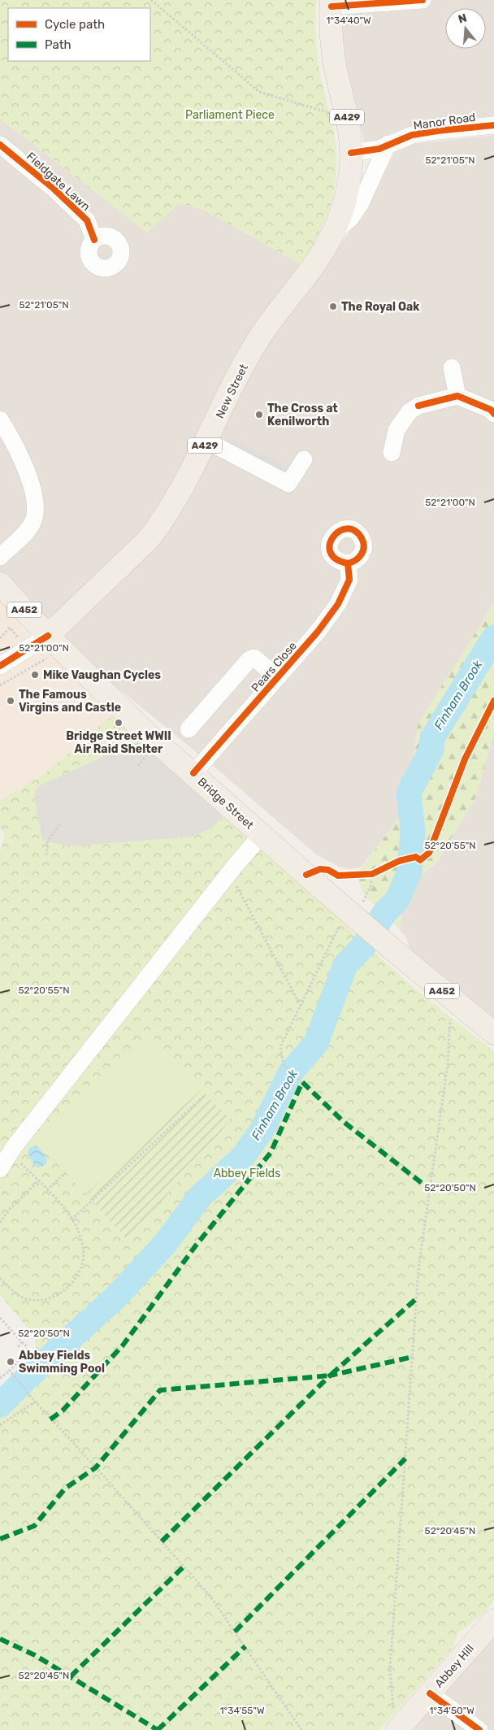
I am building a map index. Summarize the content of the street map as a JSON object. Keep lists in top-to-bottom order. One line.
{"streets":{"main road":["A429","New Street","A452","Bridge Street","Abbey Hill"],"street":["Manor Road","Fieldgate Lawn","Pears Close"]},"crossings":[["A429","Manor Road"],["A429","New Street"],["New Street","A452"],["New Street","Bridge Street"],["A452","Bridge Street"],["Pears Close","Bridge Street"]],"water":["Finham Brook"],"parks":["Parliament Piece","Abbey Fields"],"places":["The Royal Oak","The Cross at Kenilworth","Mike Vaughan Cycles","The Famous Virgins and Castle","Bridge Street WWII Air Raid Shelter","Abbey Fields Swimming Pool"],"legend":["Cycle path","Path"],"north":"top","coordinates":["1°34'40\"W","52°21'05\"N","52°21'00\"N","52°20'55\"N","52°20'50\"N","52°20'45\"N","1°34'55\"W","1°34'50\"W"]}
